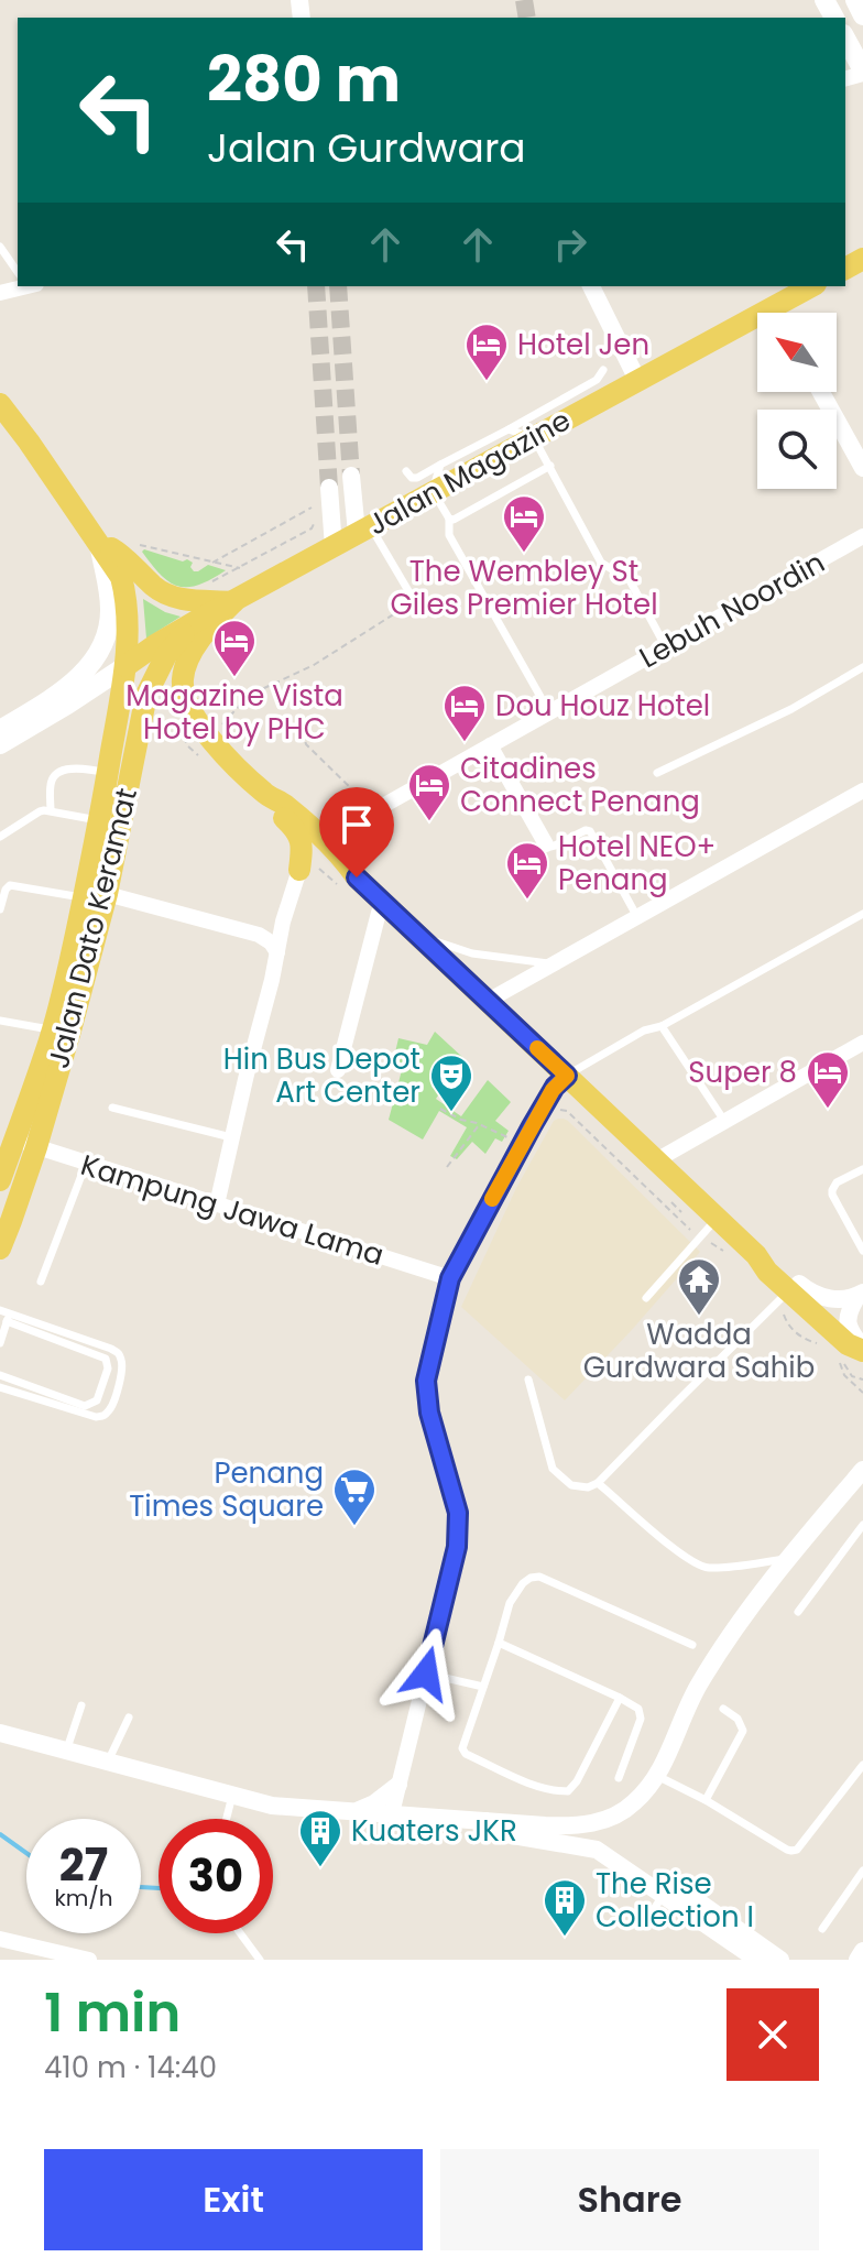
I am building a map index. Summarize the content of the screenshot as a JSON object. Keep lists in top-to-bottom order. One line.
{"streets":{"main road":["Jalan Magazine","Jalan Dato Keramat"],"street":["Lebuh Noordin","Kampung Jawa Lama"]},"crossings":[["Jalan Magazine","Jalan Dato Keramat"],["Jalan Dato Keramat","Kampung Jawa Lama"]],"places":{"hotel":["Hotel Jen","The Wembley St Giles Premier Hotel","Magazine Vista Hotel by PHC","Dou Houz Hotel","Citadines Connect Penang","Hotel NEO+ Penang","Super 8"],"theatre":["Hin Bus Depot Art Center"],"temple":["Wadda Gurdwara Sahib"],"supermarket":["Penang Times Square"],"building":["Kuaters JKR","The Rise Collection I"]},"north":"top left","page":{"turn":["280 m","Jalan Gurdwara"],"speed":"27 km/h","limit":"30","heading":["1 min","410 m · 14:40"],"buttons":["Exit","Share"]}}
